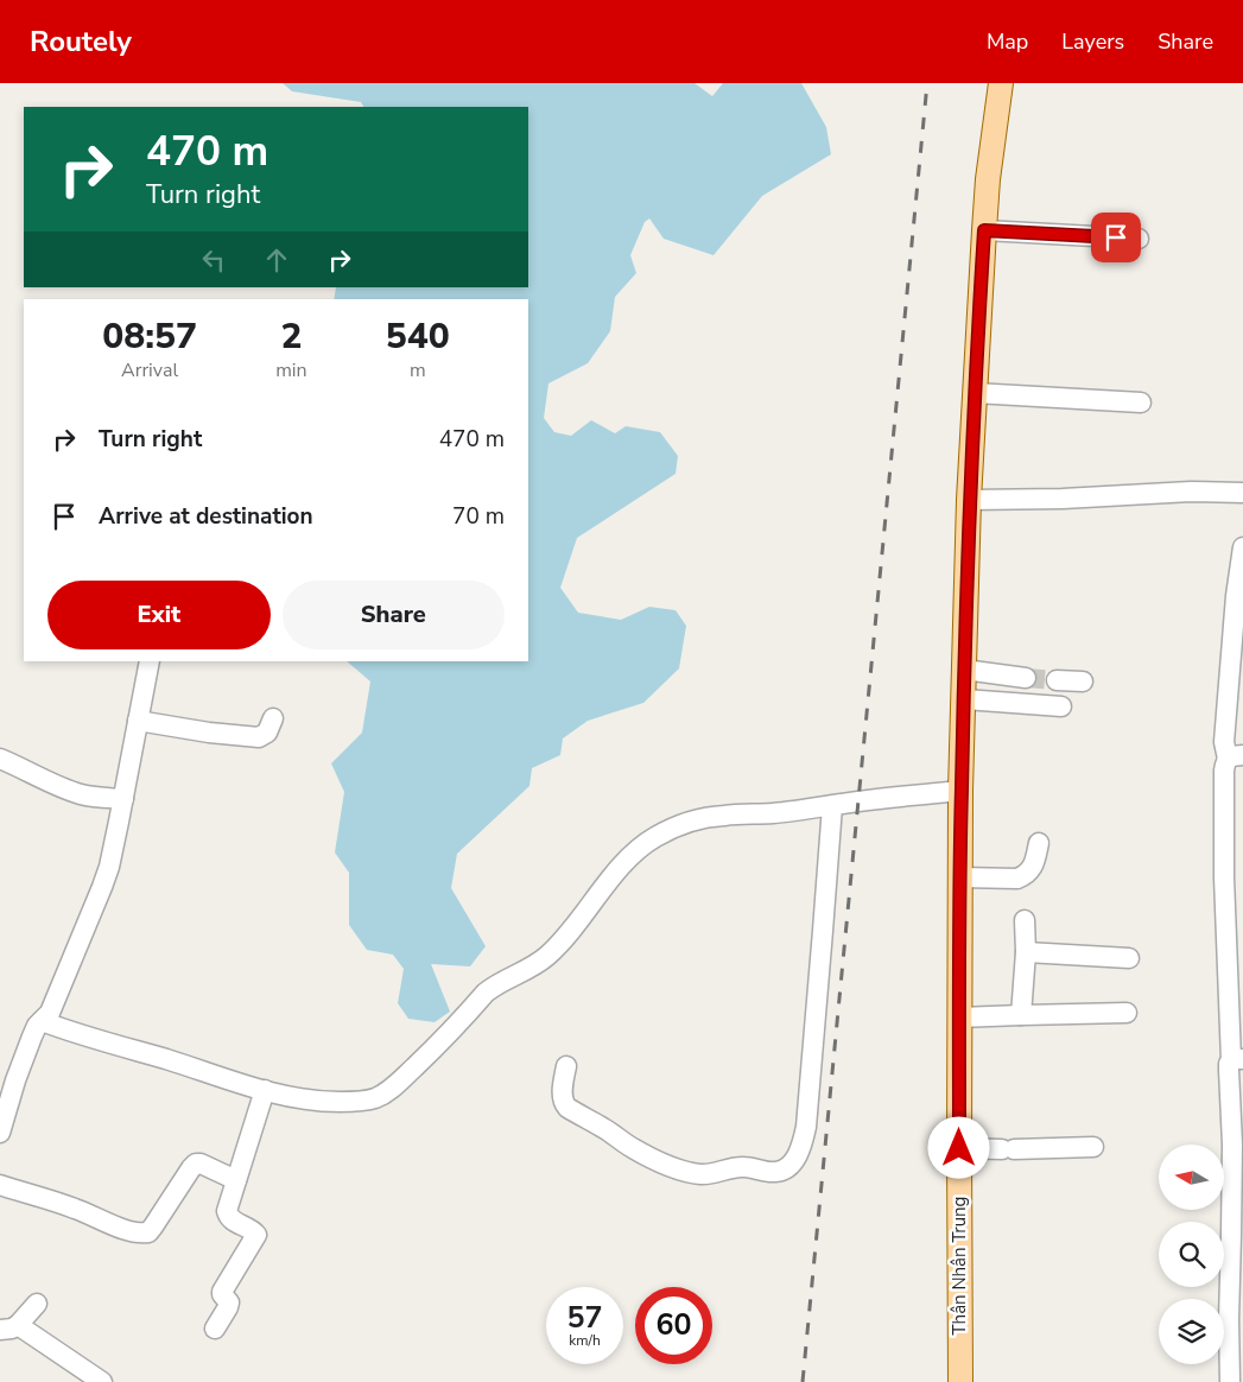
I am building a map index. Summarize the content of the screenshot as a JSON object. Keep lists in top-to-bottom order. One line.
{"streets":{"main road":["Thân Nhân Trung"]},"north":"left","page":{"header":"Routely","nav":["Map","Layers","Share"],"turn":["470 m","Turn right"],"eta":["08:57","Arrival","2","min","540","m"],"list":[{"name":"Turn right","value":"470 m"},{"name":"Arrive at destination","value":"70 m"}],"buttons":["Exit","Share"],"speed":"57 km/h","limit":"60"}}
